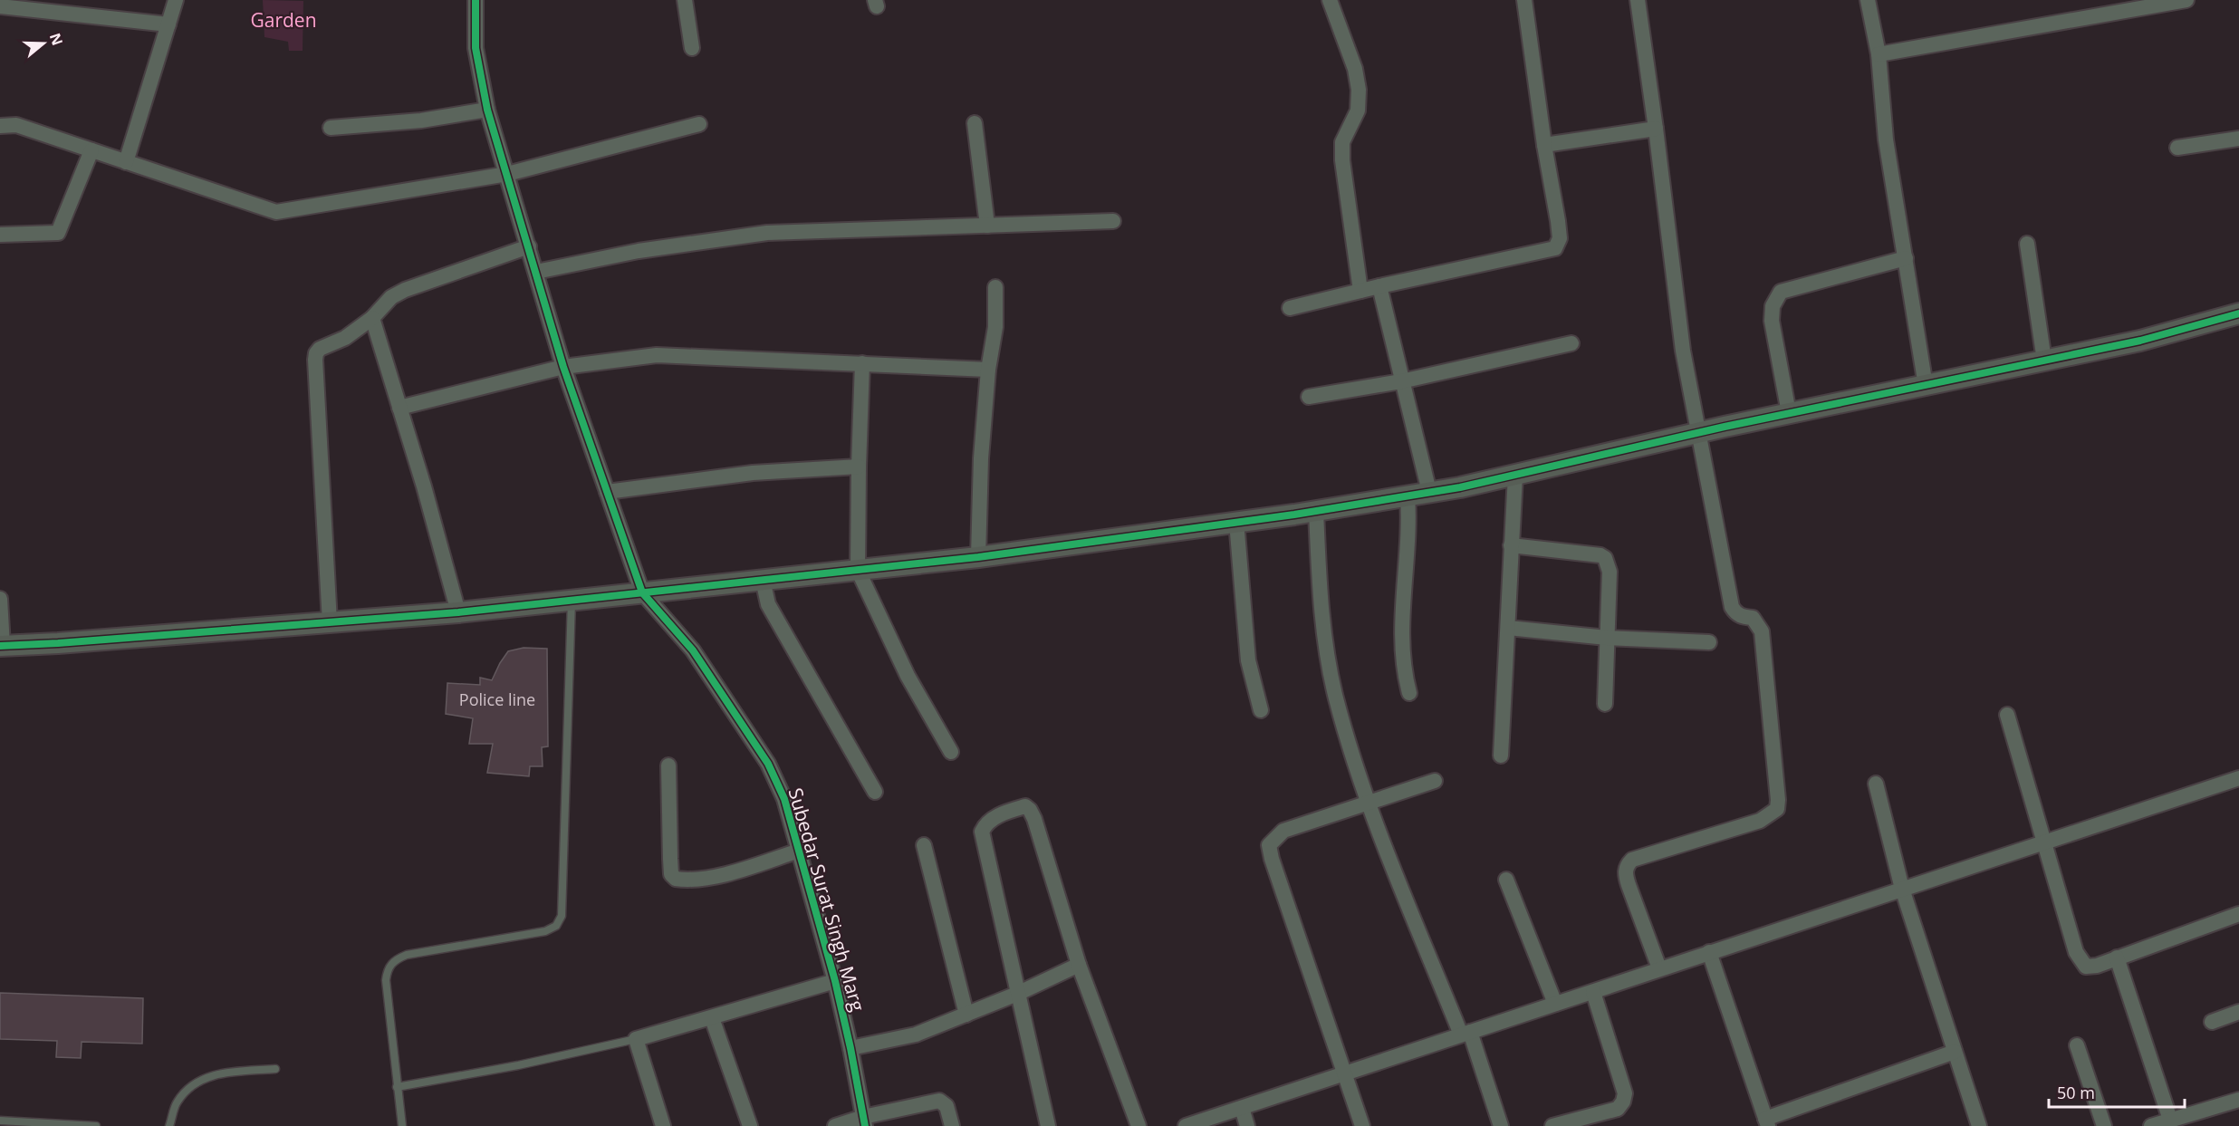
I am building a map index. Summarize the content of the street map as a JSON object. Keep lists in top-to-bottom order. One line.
{"streets":{"street":["Subedar Surat Singh Marg"]},"parks":["Garden"],"house_numbers":["Police line"],"scale_bar":"50 m","north":"right"}
